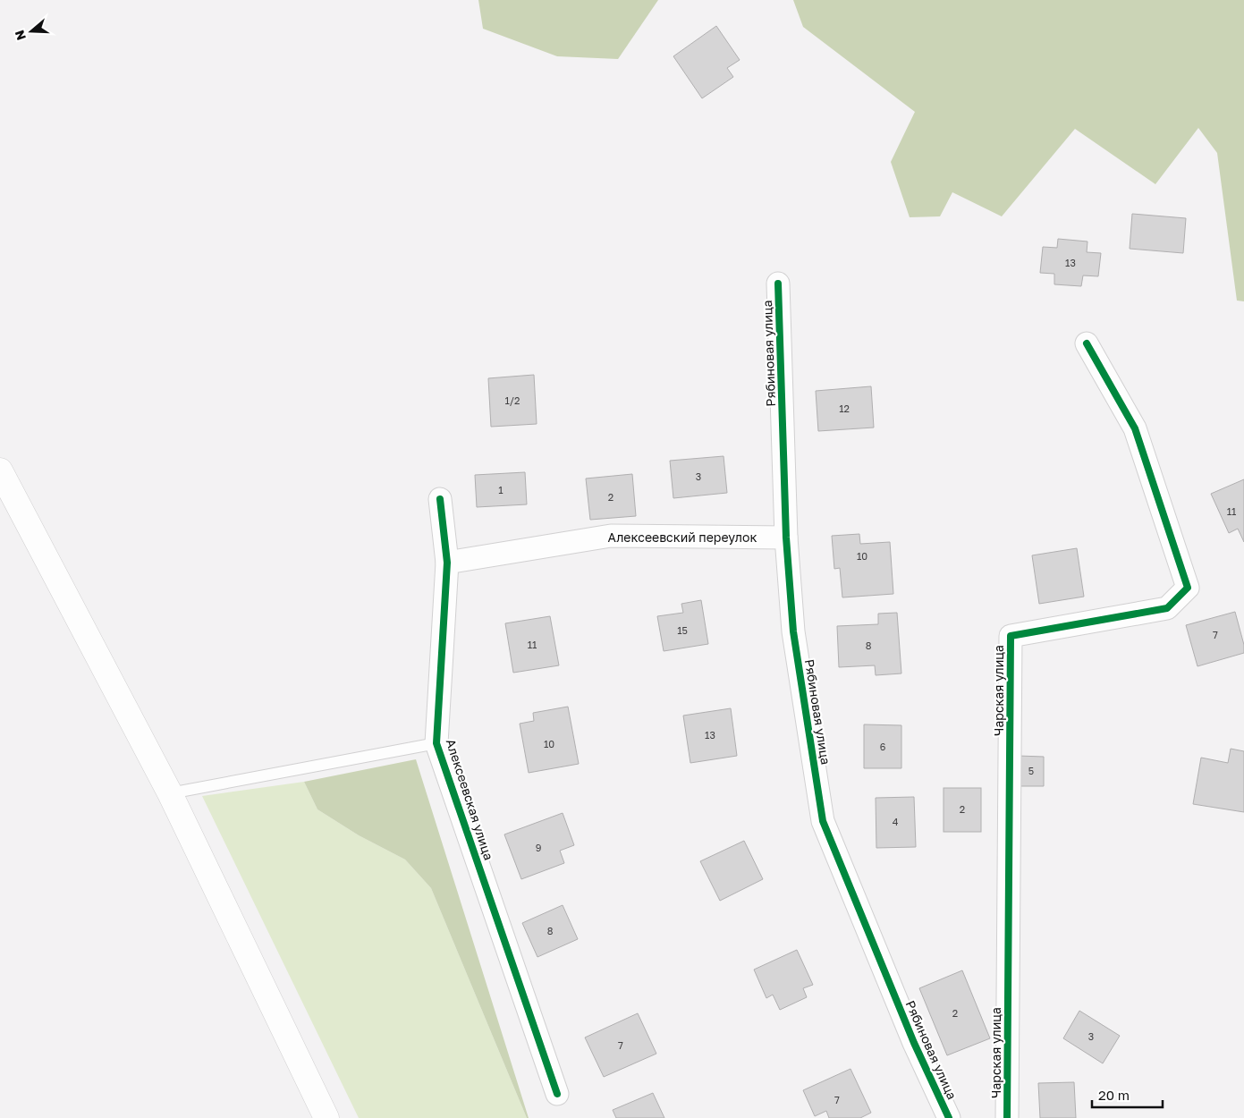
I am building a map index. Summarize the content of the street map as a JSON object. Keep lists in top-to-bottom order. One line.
{"streets":{"street":["Рябиновая улица","Алексеевский переулок","Чарская улица","Алексеевская улица"]},"crossings":[["Рябиновая улица","Алексеевский переулок"],["Алексеевский переулок","Алексеевская улица"]],"house_numbers":["13","1/2","12","3","1","2","11","10","15","7","11","8","13","10","6","5","2","4","9","8","2","3","7","7"],"scale_bar":"20 m","north":"left"}
